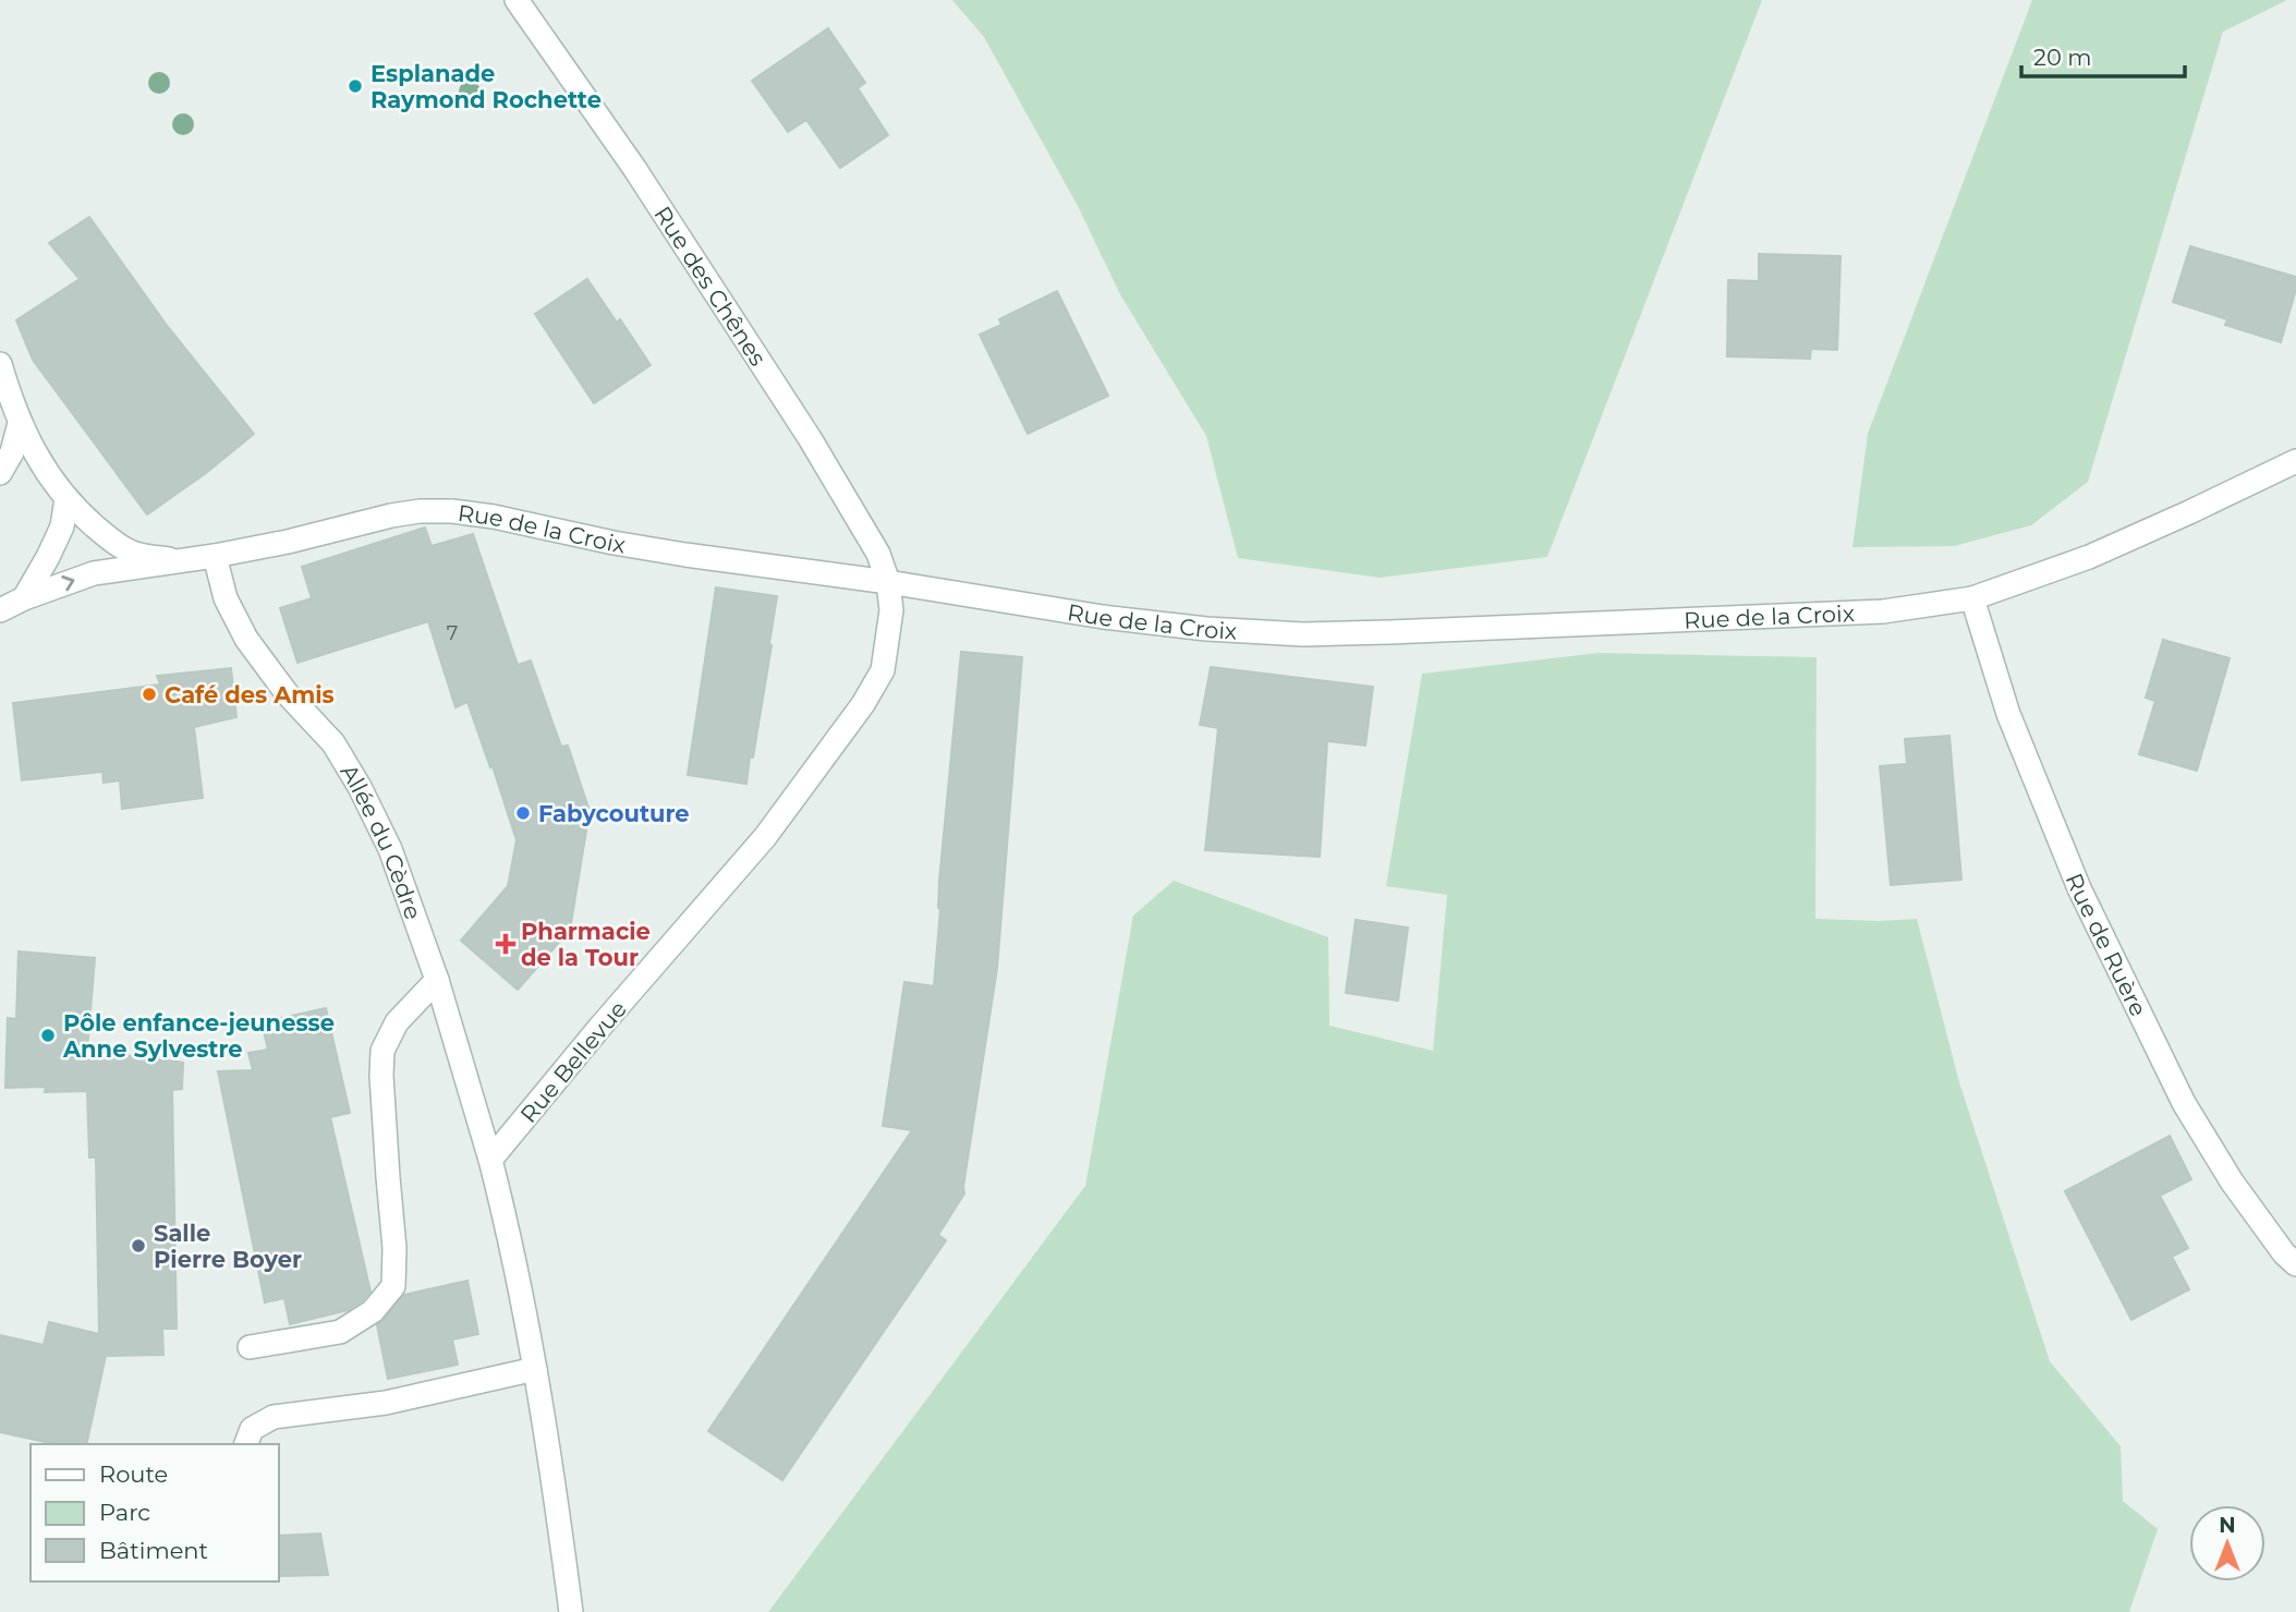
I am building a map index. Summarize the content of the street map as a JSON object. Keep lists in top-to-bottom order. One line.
{"streets":{"street":["Rue des Chênes","Rue de la Croix","Allée du Cèdre","Rue de Ruère","Rue Bellevue"]},"crossings":[["Rue des Chênes","Rue de la Croix"],["Rue des Chênes","Rue Bellevue"],["Rue de la Croix","Allée du Cèdre"],["Rue de la Croix","Rue de Ruère"],["Rue de la Croix","Rue Bellevue"],["Allée du Cèdre","Rue Bellevue"]],"places":{"other":["Esplanade Raymond Rochette","Café des Amis","Fabycouture","Pôle enfance-jeunesse Anne Sylvestre","Salle Pierre Boyer"],"health":["Pharmacie de la Tour"]},"house_numbers":["7"],"legend":["Route","Parc","Bâtiment"],"scale_bar":"20 m","north":"top"}
